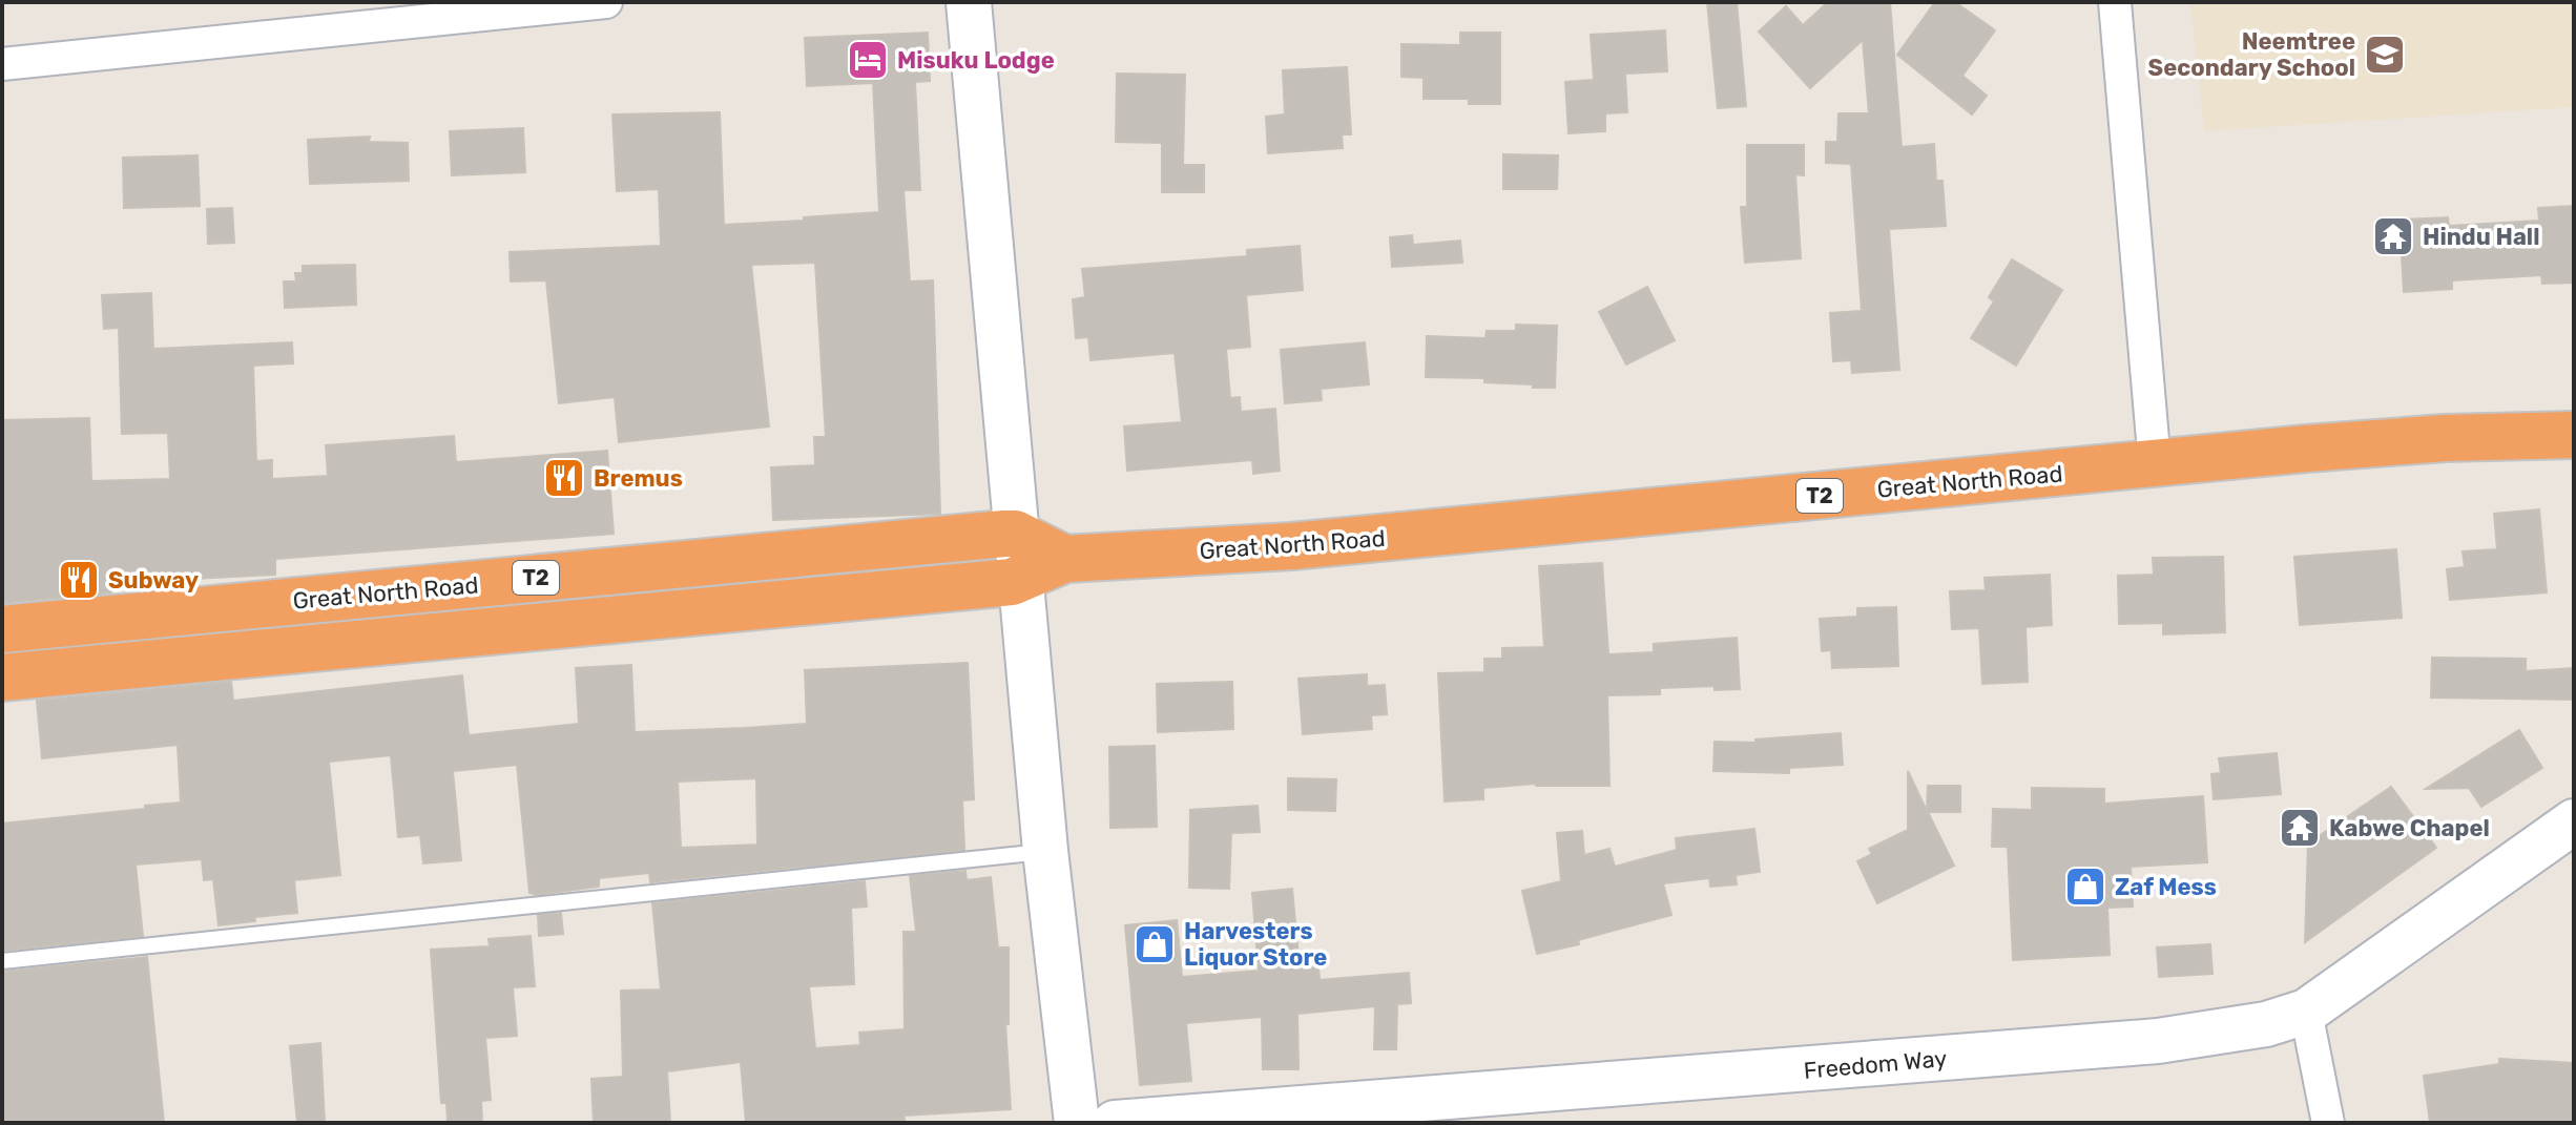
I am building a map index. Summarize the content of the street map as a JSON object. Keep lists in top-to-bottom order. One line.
{"streets":{"highway":["Great North Road","T2"],"main road":["Freedom Way"]},"places":{"school or university":["Neemtree Secondary School"],"hotel":["Misuku Lodge"],"temple":["Hindu Hall","Kabwe Chapel"],"restaurant":["Bremus","Subway"],"shop":["Zaf Mess","Harvesters Liquor Store"]}}
